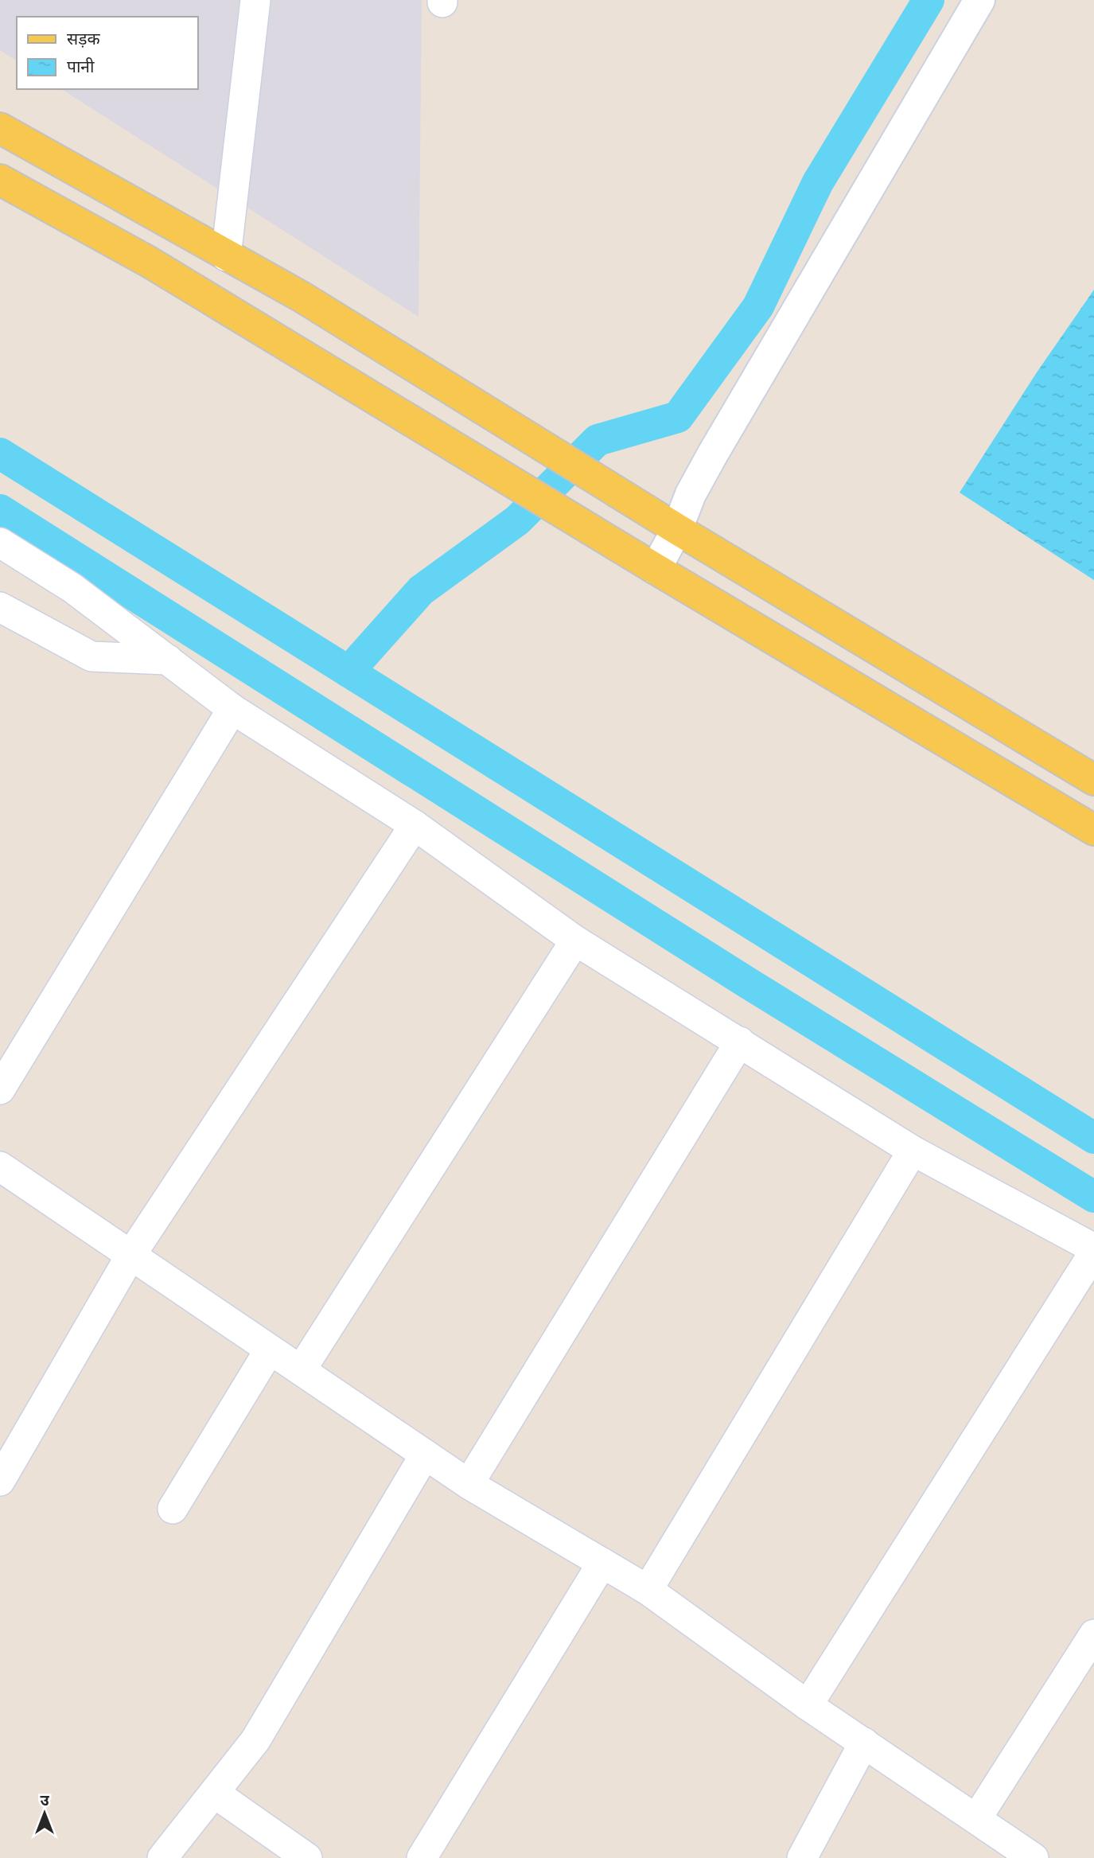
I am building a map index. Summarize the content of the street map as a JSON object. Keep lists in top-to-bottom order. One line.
{"legend":["सड़क","पानी"],"north":"top"}
